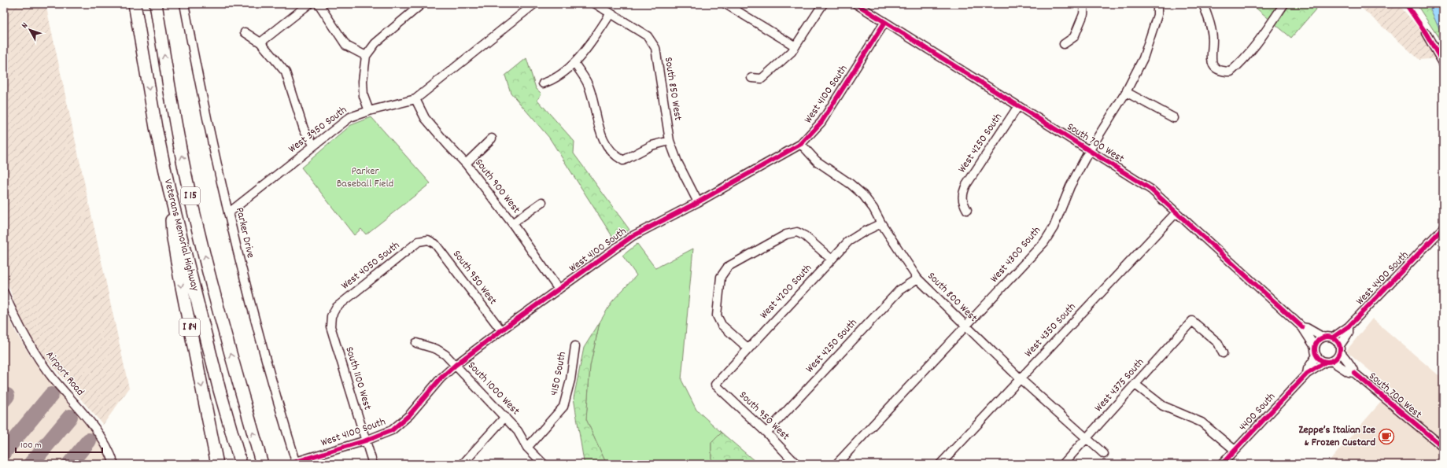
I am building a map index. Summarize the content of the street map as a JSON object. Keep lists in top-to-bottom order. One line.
{"streets":{"highway":["I 15","Veterans Memorial Highway","I 84"],"street":["South 850 West","West 4100 South","West 3950 South","West 4250 South","South 700 West","South 900 West","Parker Drive","West 4300 South","West 4050 South","South 950 West","West 4400 South","West 4200 South","South 800 West","West 4350 South","Airport Road","4150 South","South 1100 West","West 4375 South","South 1000 West","4400 South"]},"crossings":[["South 850 West","West 4100 South"],["West 4100 South","South 700 West"],["West 4100 South","South 900 West"],["West 4100 South","Parker Drive"],["West 4100 South","South 950 West"],["West 4100 South","South 800 West"],["West 4100 South","South 1100 West"],["West 4100 South","South 1000 West"],["West 3950 South","South 900 West"],["West 3950 South","Parker Drive"],["West 4250 South","South 700 West"],["West 4250 South","South 950 West"],["West 4250 South","South 800 West"],["South 700 West","West 4300 South"],["South 700 West","West 4400 South"],["South 700 West","West 4350 South"],["Veterans Memorial Highway","I 84"],["West 4300 South","South 800 West"],["West 4050 South","South 950 West"],["West 4050 South","South 1100 West"],["South 950 West","West 4200 South"],["West 4200 South","South 800 West"],["South 800 West","West 4350 South"],["South 800 West","West 4375 South"],["4150 South","South 1000 West"]],"parks":["Parker Baseball Field"],"places":{"cafe":["Zeppe’s Italian Ice & Frozen Custard"]},"scale_bar":"100 m","north":"top left"}
